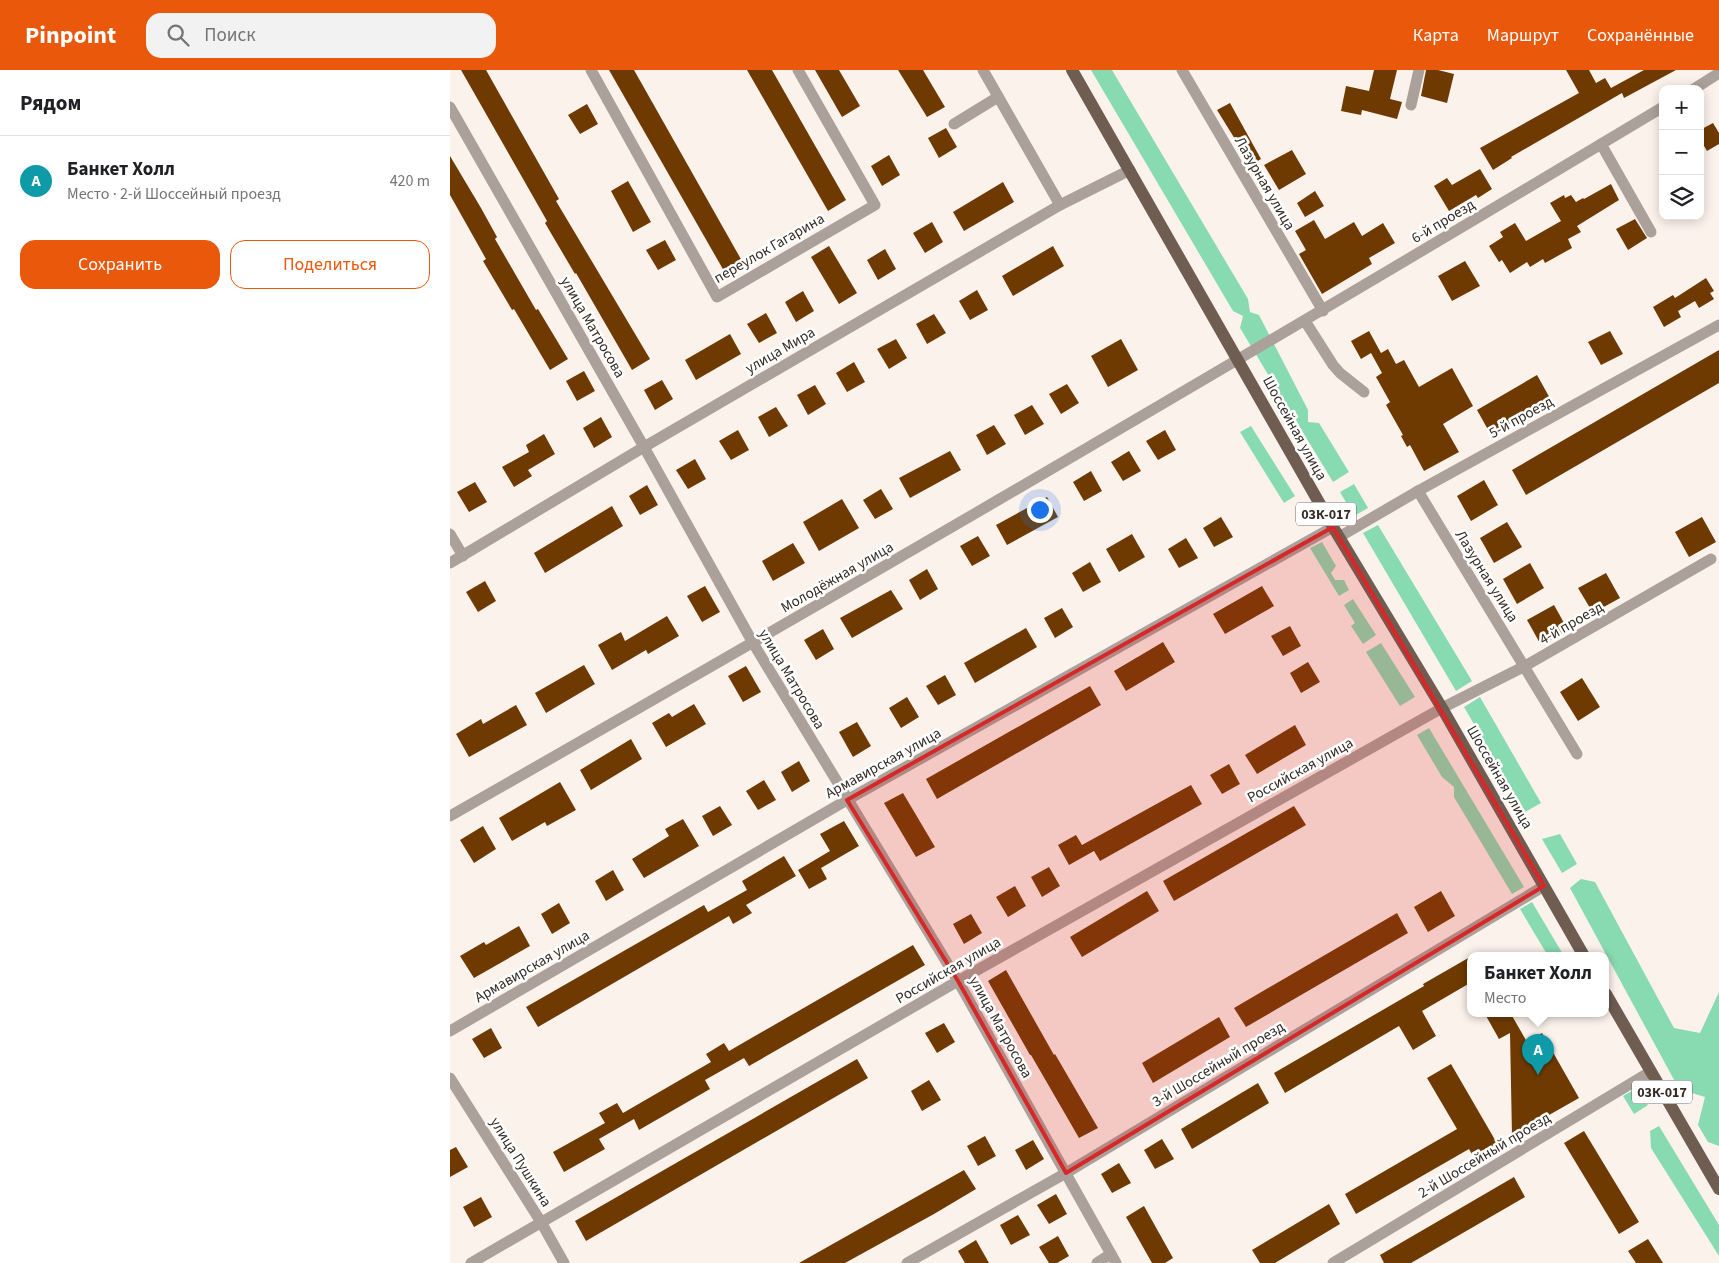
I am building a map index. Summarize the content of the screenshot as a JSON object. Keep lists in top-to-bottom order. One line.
{"streets":{"main road":["Шоссейная улица","03К-017"],"street":["Лазурная улица","6-й проезд","переулок Гагарина","улица Матросова","улица Мира","5-й проезд","Молодёжная улица","4-й проезд","Армавирская улица","Российская улица","3-й Шоссейный проезд","2-й Шоссейный проезд","улица Пушкина"]},"crossings":[["Лазурная улица","6-й проезд"],["Лазурная улица","5-й проезд"],["Лазурная улица","4-й проезд"],["6-й проезд","Шоссейная улица"],["6-й проезд","Молодёжная улица"],["улица Матросова","улица Мира"],["улица Матросова","Молодёжная улица"],["улица Матросова","Армавирская улица"],["улица Матросова","Российская улица"],["улица Матросова","3-й Шоссейный проезд"],["улица Мира","Шоссейная улица"],["5-й проезд","Шоссейная улица"],["5-й проезд","Армавирская улица"],["Шоссейная улица","Молодёжная улица"],["Шоссейная улица","4-й проезд"],["Шоссейная улица","Армавирская улица"],["Шоссейная улица","Российская улица"],["Шоссейная улица","3-й Шоссейный проезд"],["03К-017","2-й Шоссейный проезд"],["4-й проезд","Российская улица"],["Российская улица","улица Пушкина"]],"page":{"header":"Pinpoint","search":"Поиск","nav":["Карта","Маршрут","Сохранённые"],"heading":"Рядом","map_buttons":["+","−"],"list":[{"mark":"A","name":"Банкет Холл","note":"Место · 2-й Шоссейный проезд","value":"420 m"}],"buttons":["Сохранить","Поделиться"],"popup":["Банкет Холл","Место"],"pins":"A"}}
